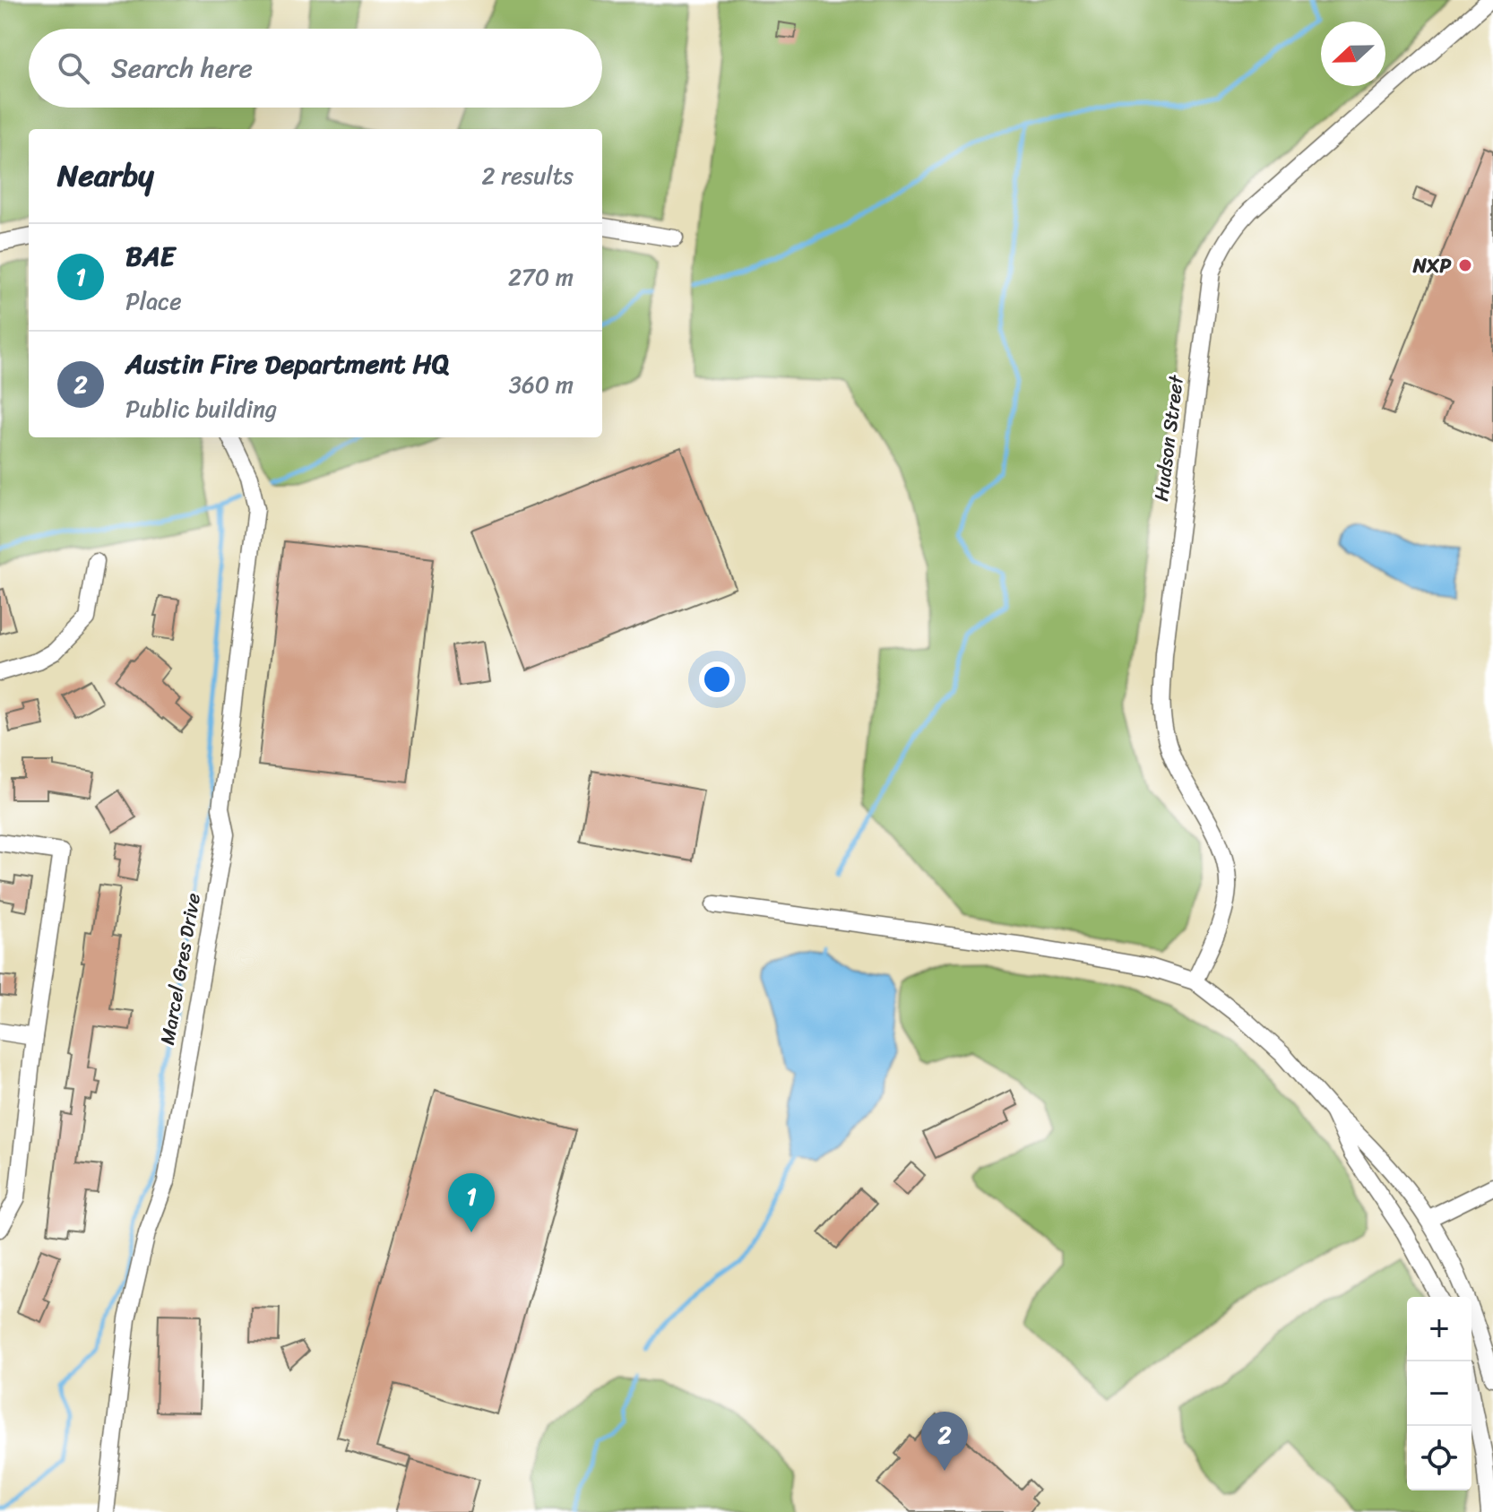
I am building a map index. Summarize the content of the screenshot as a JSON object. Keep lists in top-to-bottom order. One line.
{"streets":{"street":["Hudson Street","Marcel Gres Drive"]},"places":["NXP"],"north":"left","page":{"search":"Search here","heading":["Nearby","2 results"],"list":[{"mark":"1","name":"BAE","note":"Place","value":"270 m"},{"mark":"2","name":"Austin Fire Department HQ","note":"Public building","value":"360 m"}],"pins":["1","2"],"map_buttons":["+","−"]}}
